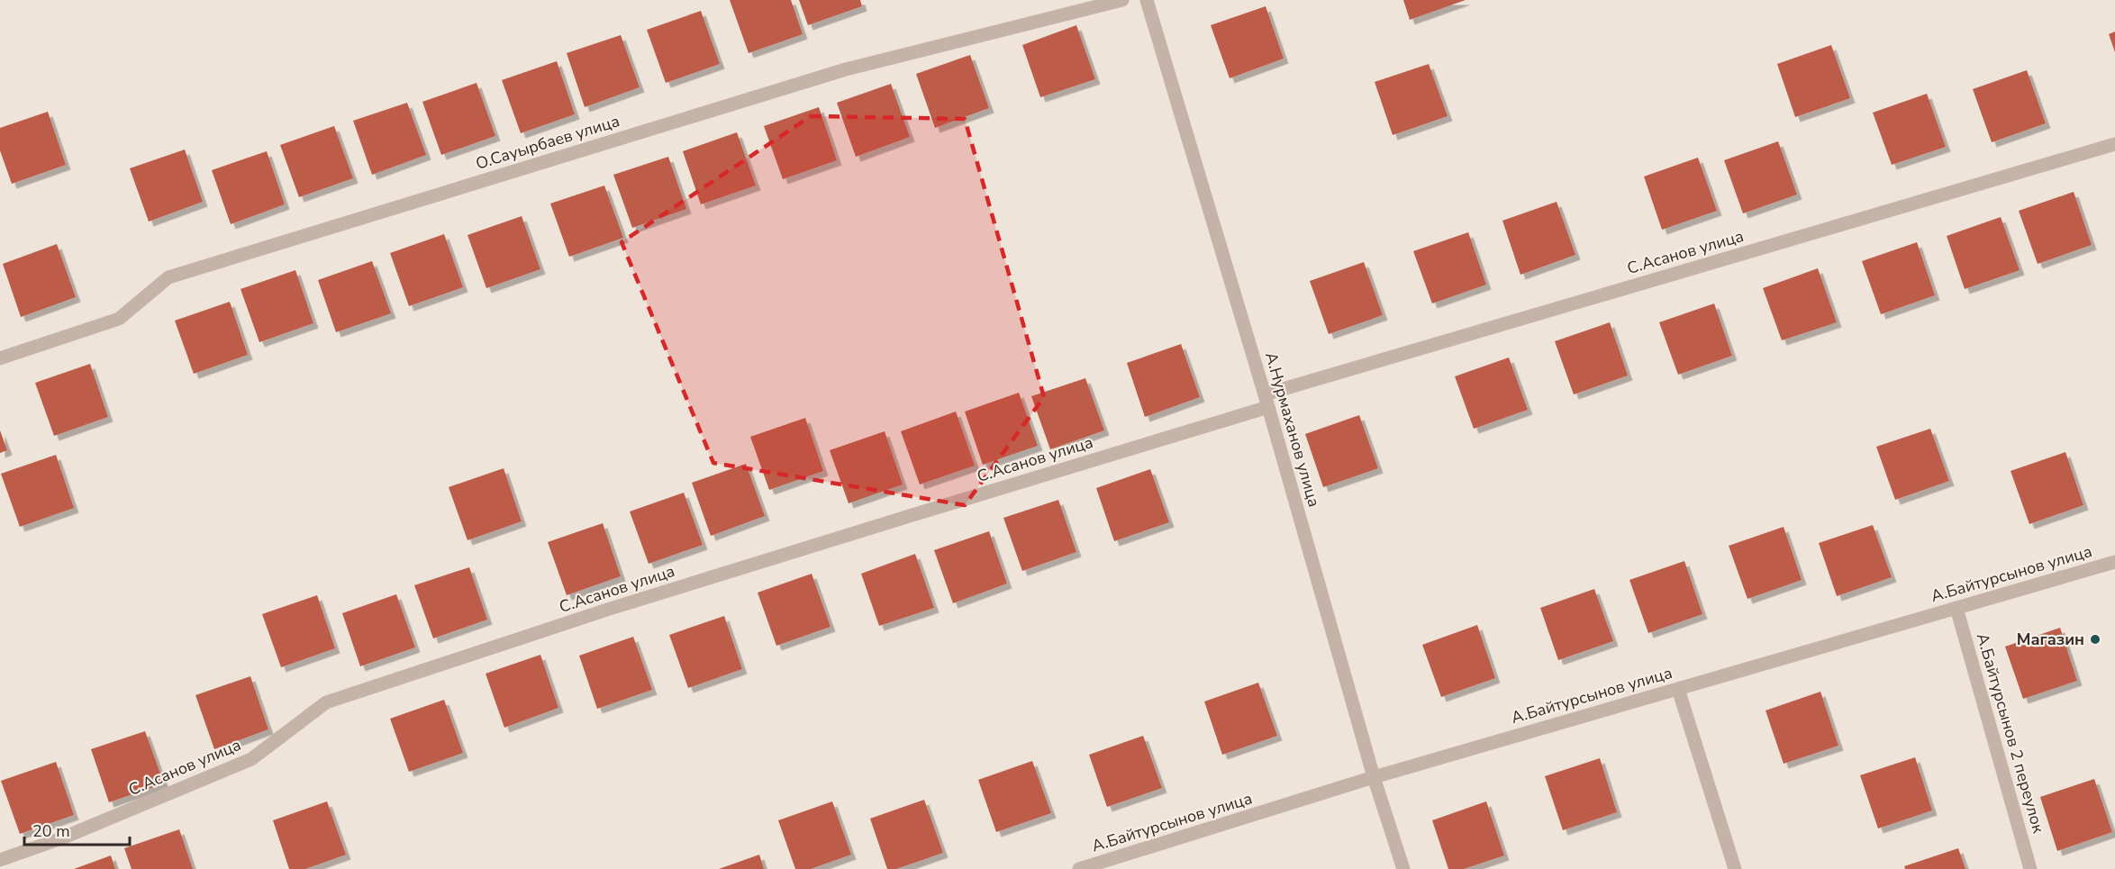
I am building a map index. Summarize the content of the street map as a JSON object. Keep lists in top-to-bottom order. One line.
{"streets":{"street":["О.Сауырбаев улица","С.Асанов улица","А.Нурмаханов улица","А.Байтурсынов улица","А.Байтурсынов 2 переулок"]},"crossings":[["С.Асанов улица","А.Нурмаханов улица"],["А.Нурмаханов улица","А.Байтурсынов улица"],["А.Байтурсынов улица","А.Байтурсынов 2 переулок"]],"places":["Магазин"],"scale_bar":"20 m"}
